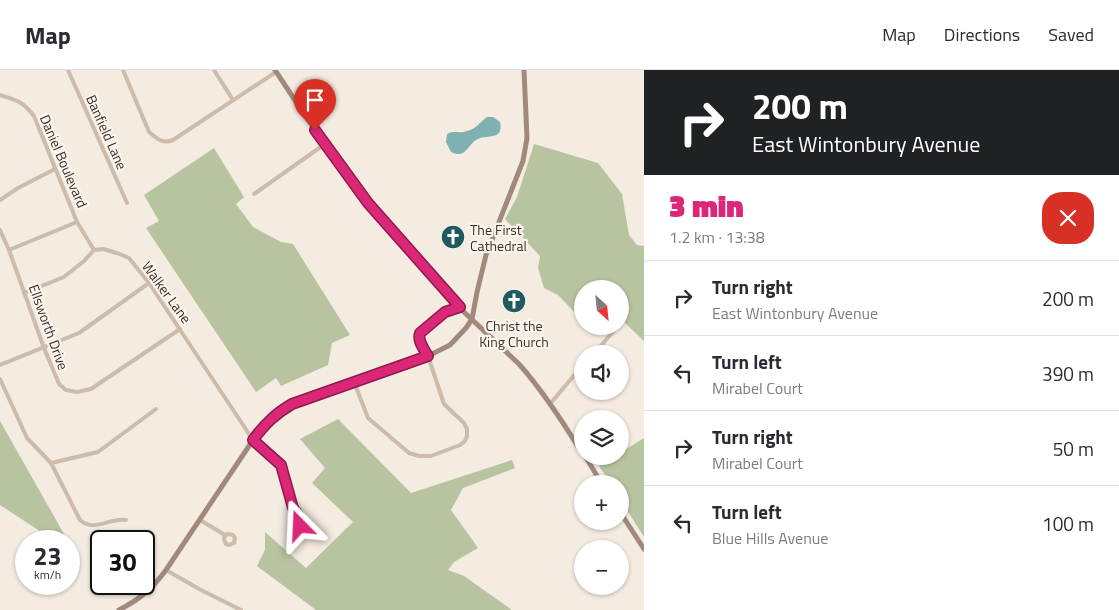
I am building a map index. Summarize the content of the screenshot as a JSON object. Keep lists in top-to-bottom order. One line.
{"streets":{"street":["Banfield Lane","Daniel Boulevard","Walker Lane","Ellsworth Drive"]},"crossings":[["Daniel Boulevard","Walker Lane"],["Walker Lane","Ellsworth Drive"]],"places":{"church":["The First Cathedral","Christ the King Church"]},"north":"bottom right","page":{"header":"Map","nav":["Map","Directions","Saved"],"turn":["200 m","East Wintonbury Avenue"],"heading":["3 min","1.2 km · 13:38"],"list":[{"name":"Turn right","note":"East Wintonbury Avenue","value":"200 m"},{"name":"Turn left","note":"Mirabel Court","value":"390 m"},{"name":"Turn right","note":"Mirabel Court","value":"50 m"},{"name":"Turn left","note":"Blue Hills Avenue","value":"100 m"}],"map_buttons":["+","−"],"speed":"23 km/h","limit":"30"}}
